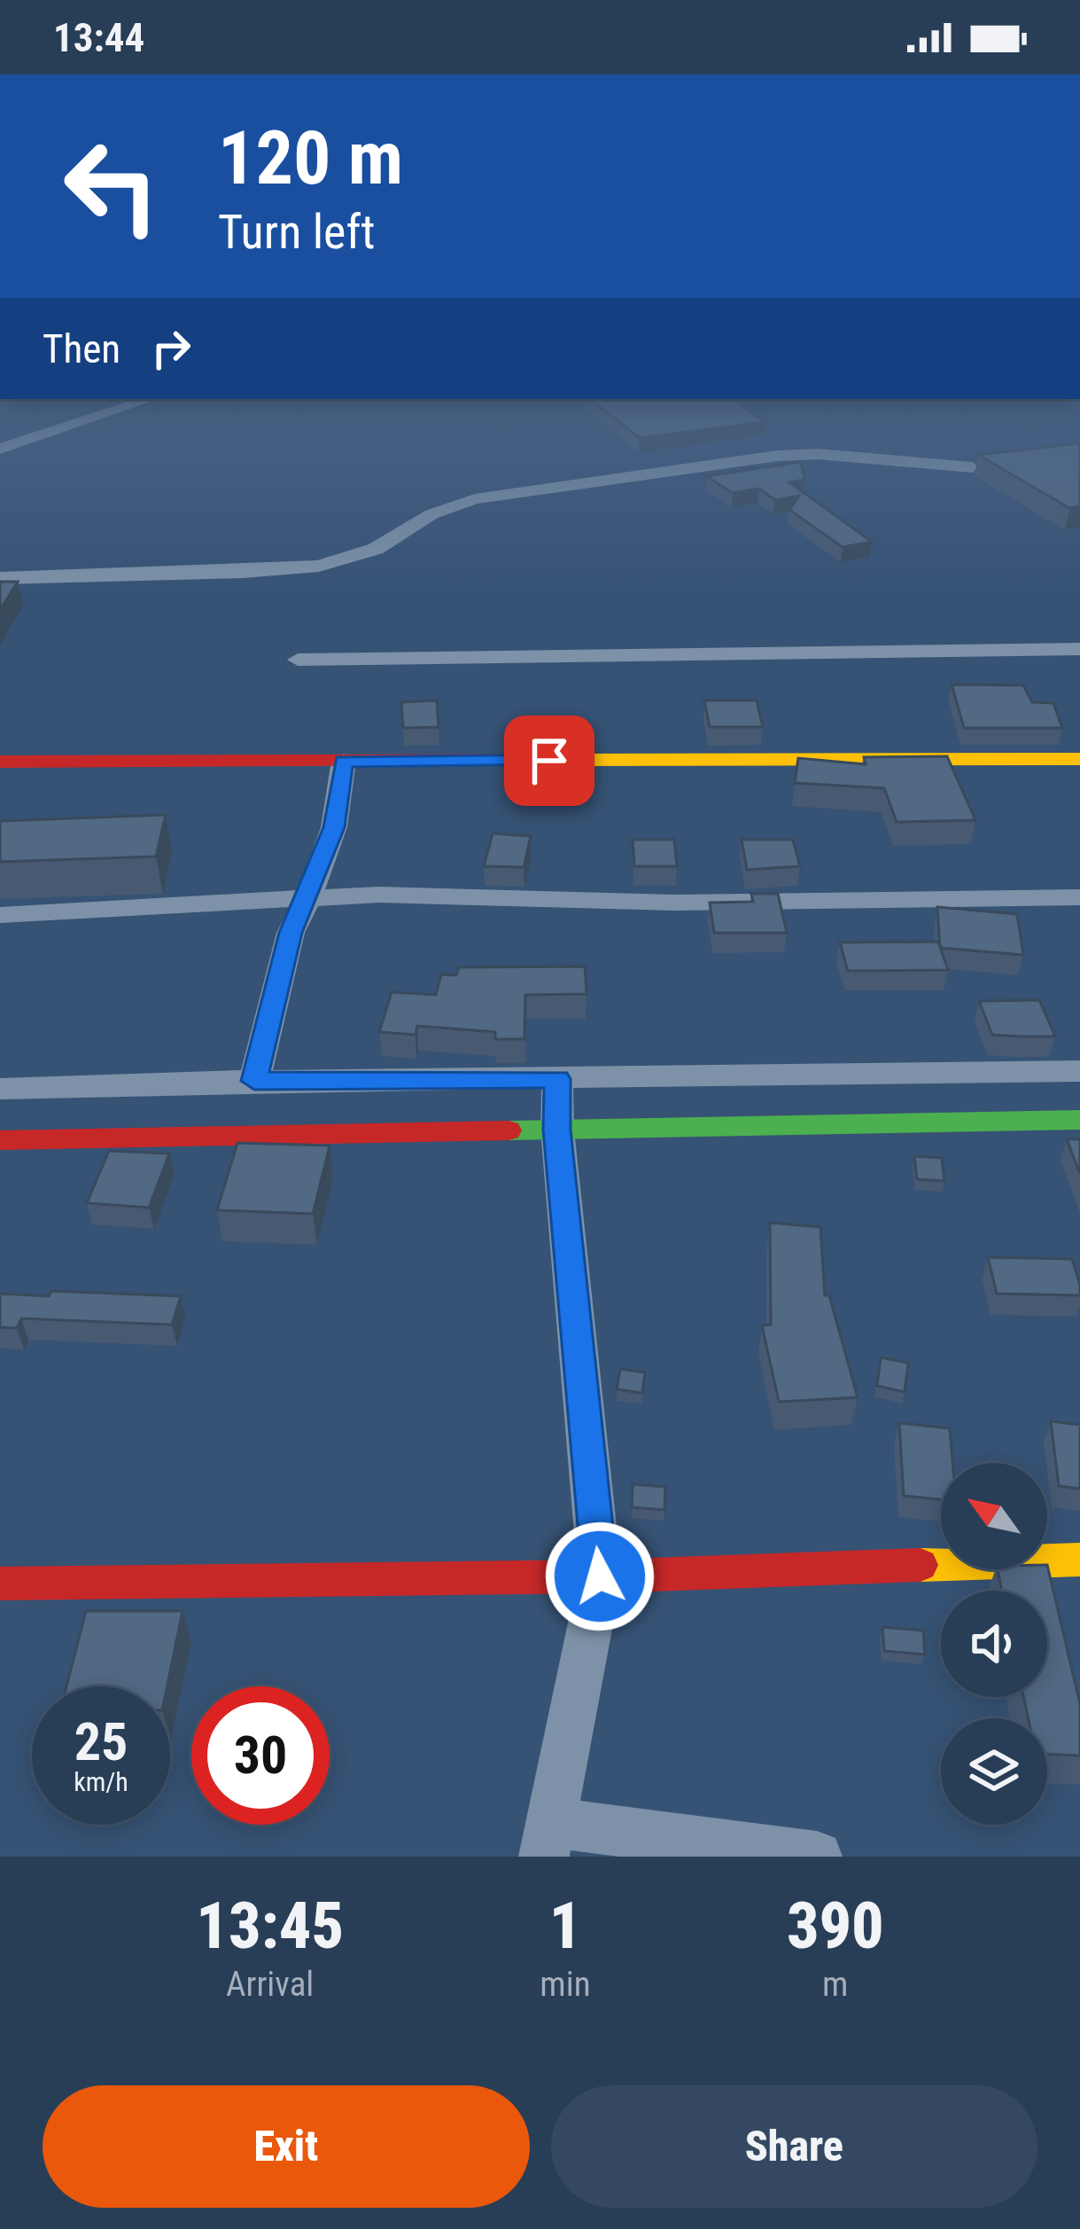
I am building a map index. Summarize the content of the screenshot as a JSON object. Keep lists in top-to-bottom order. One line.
{"north":"top left","page":{"status":"13:44","turn":["120 m","Turn left"],"then":"Then","speed":"25 km/h","limit":"30","eta":["13:45","Arrival","1","min","390","m"],"buttons":["Exit","Share"]}}
